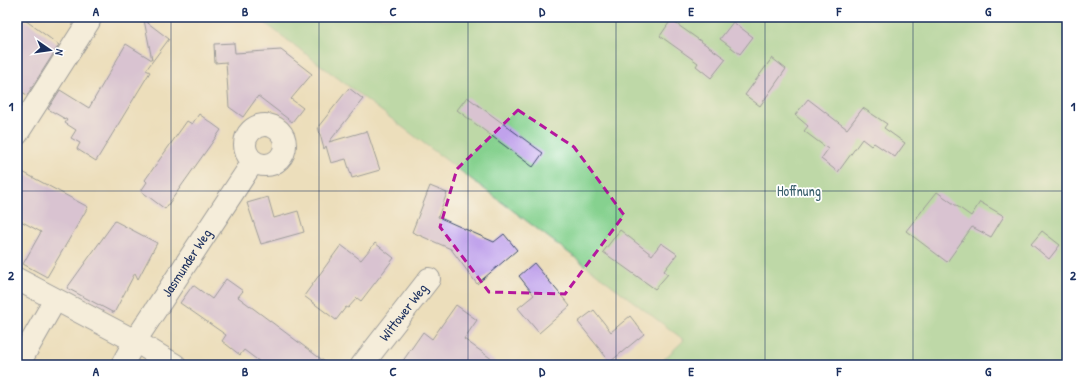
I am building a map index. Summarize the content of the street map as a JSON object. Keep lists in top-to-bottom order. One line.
{"streets":{"street":["Jasmunder Weg","Wittower Weg"]},"parks":["Hoffnung"],"north":"right","grid":{"columns":["A","B","C","D","E","F","G"],"rows":["1","2"]}}
